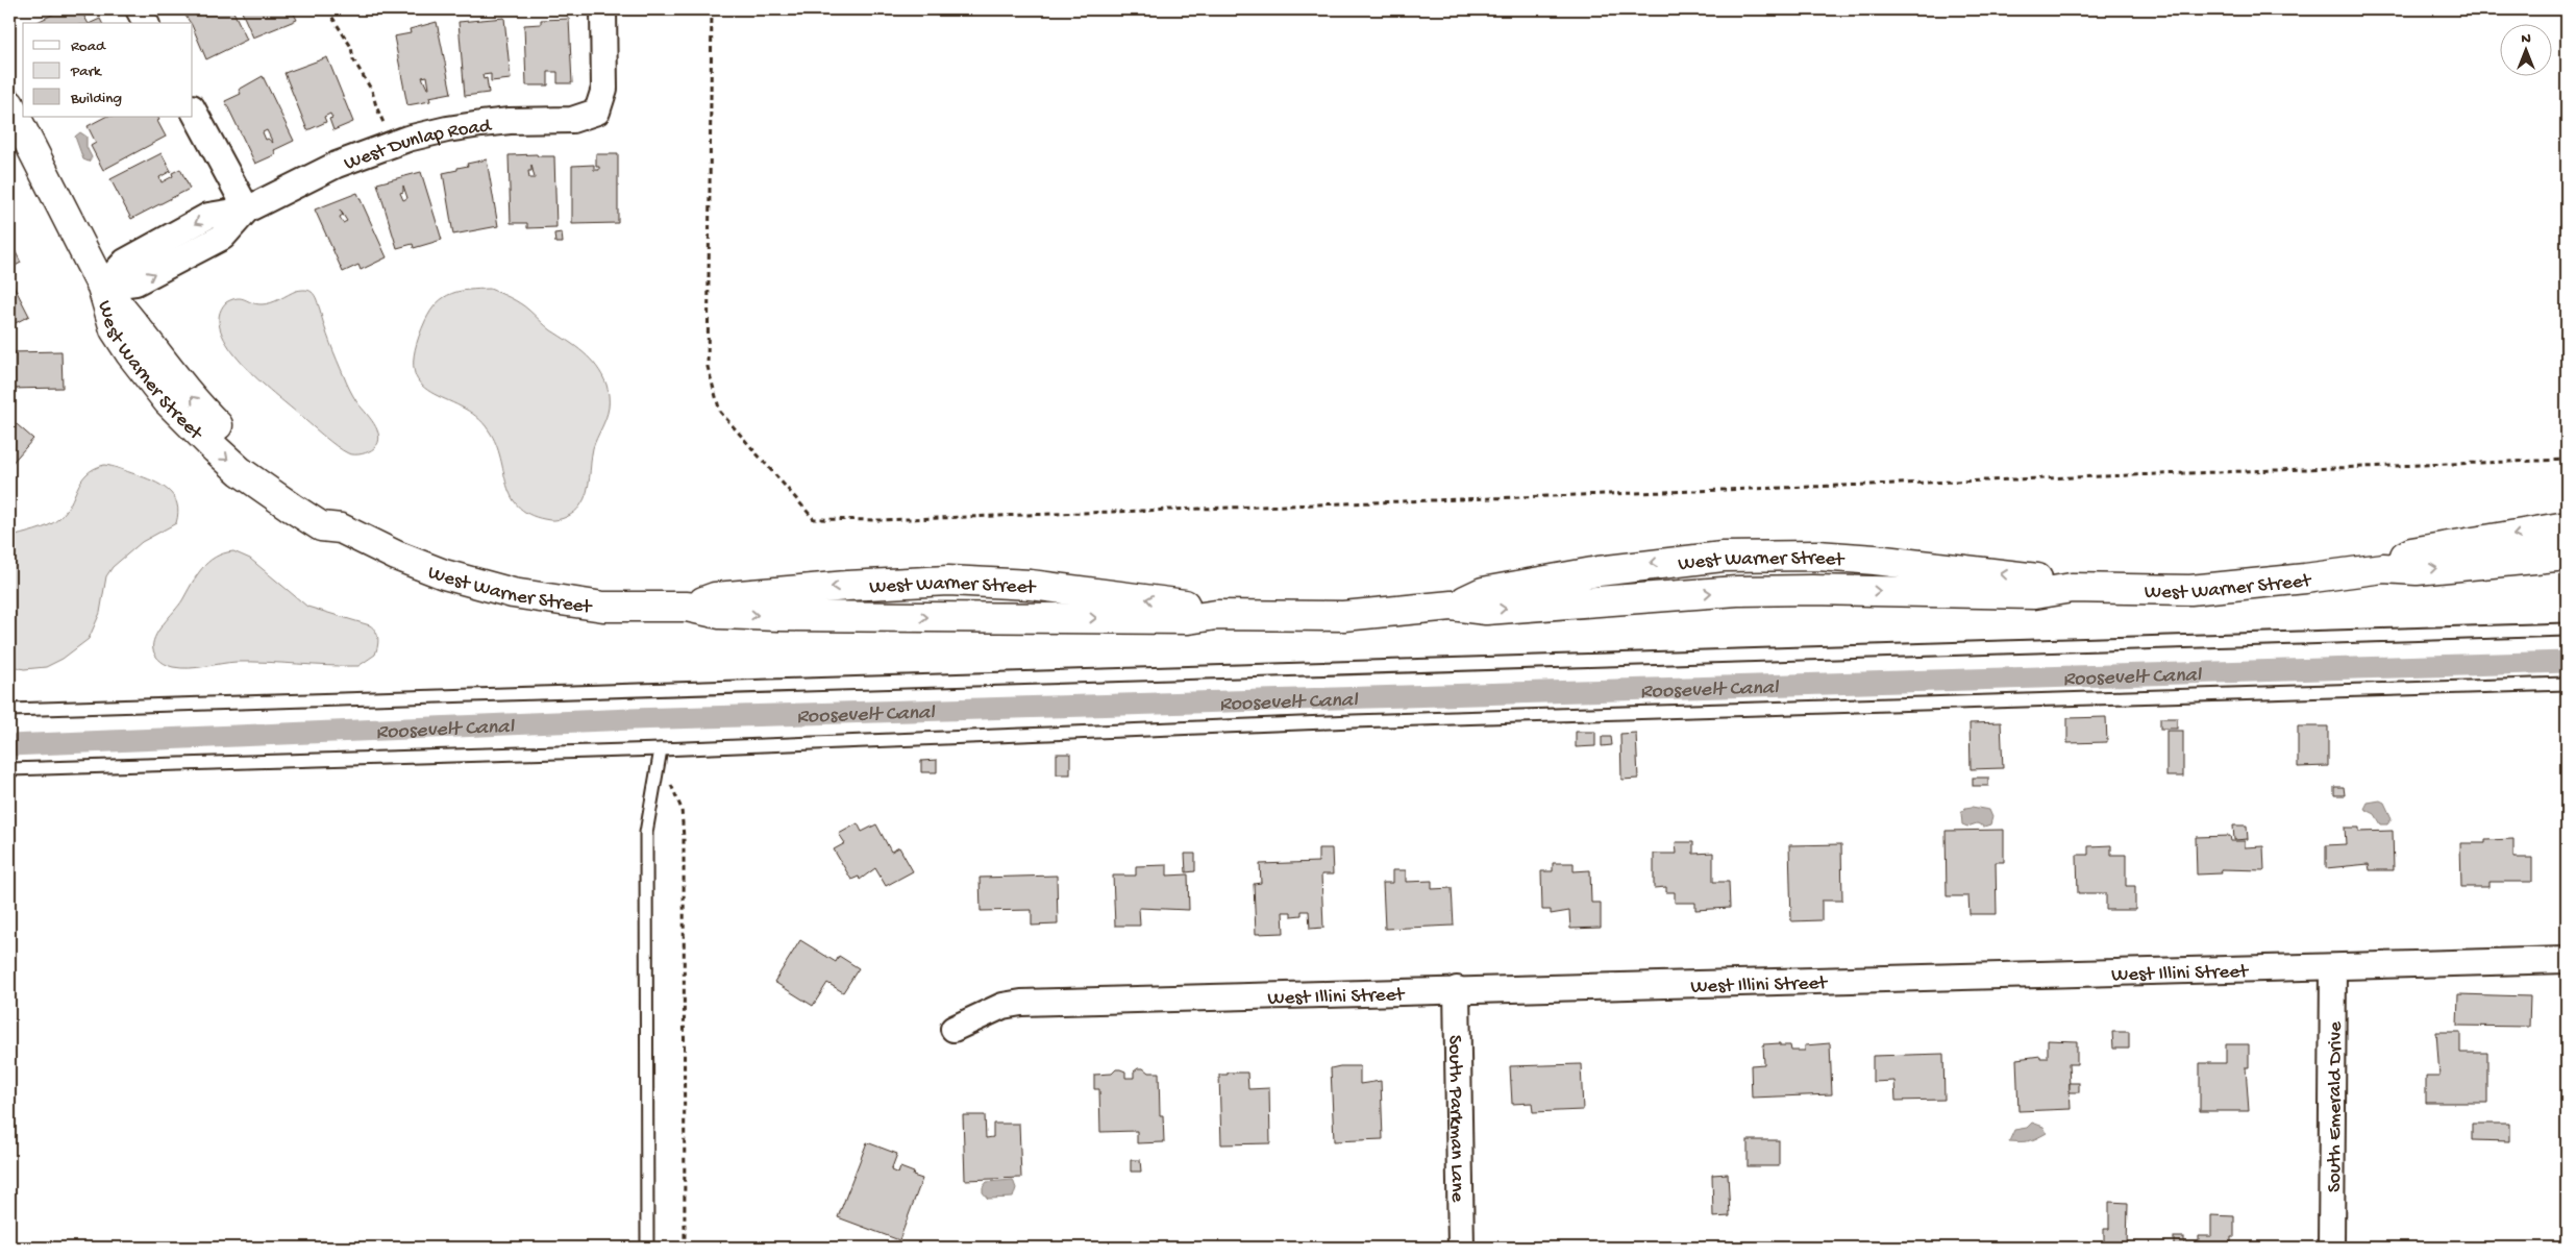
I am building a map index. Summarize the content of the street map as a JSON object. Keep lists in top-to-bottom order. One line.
{"streets":{"street":["West Dunlap Road","West Warner Street","West Illini Street","South Emerald Drive","South Parkman Lane"]},"crossings":[["West Dunlap Road","West Warner Street"],["West Illini Street","South Emerald Drive"],["West Illini Street","South Parkman Lane"]],"water":["Roosevelt Canal"],"legend":["Road","Park","Building"],"north":"top"}
